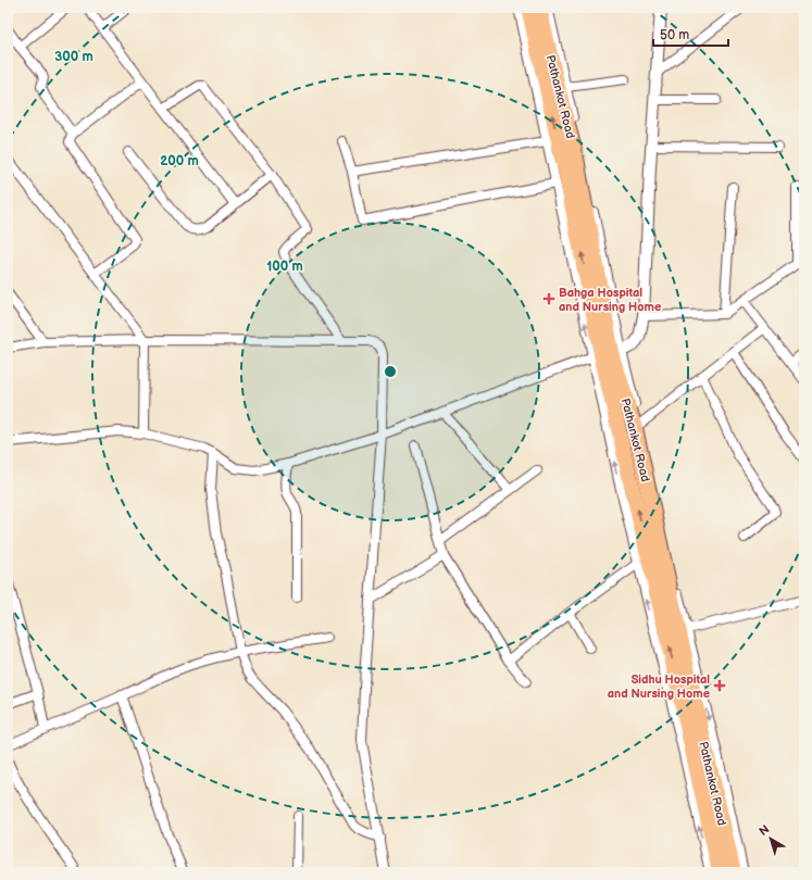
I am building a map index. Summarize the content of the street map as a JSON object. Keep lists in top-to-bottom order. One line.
{"streets":{"highway":["Pathankot Road"]},"places":{"health":["Bahga Hospital and Nursing Home","Sidhu Hospital and Nursing Home"]},"scale_bar":"50 m","north":"top left","rings":["300 m","200 m","100 m"]}
